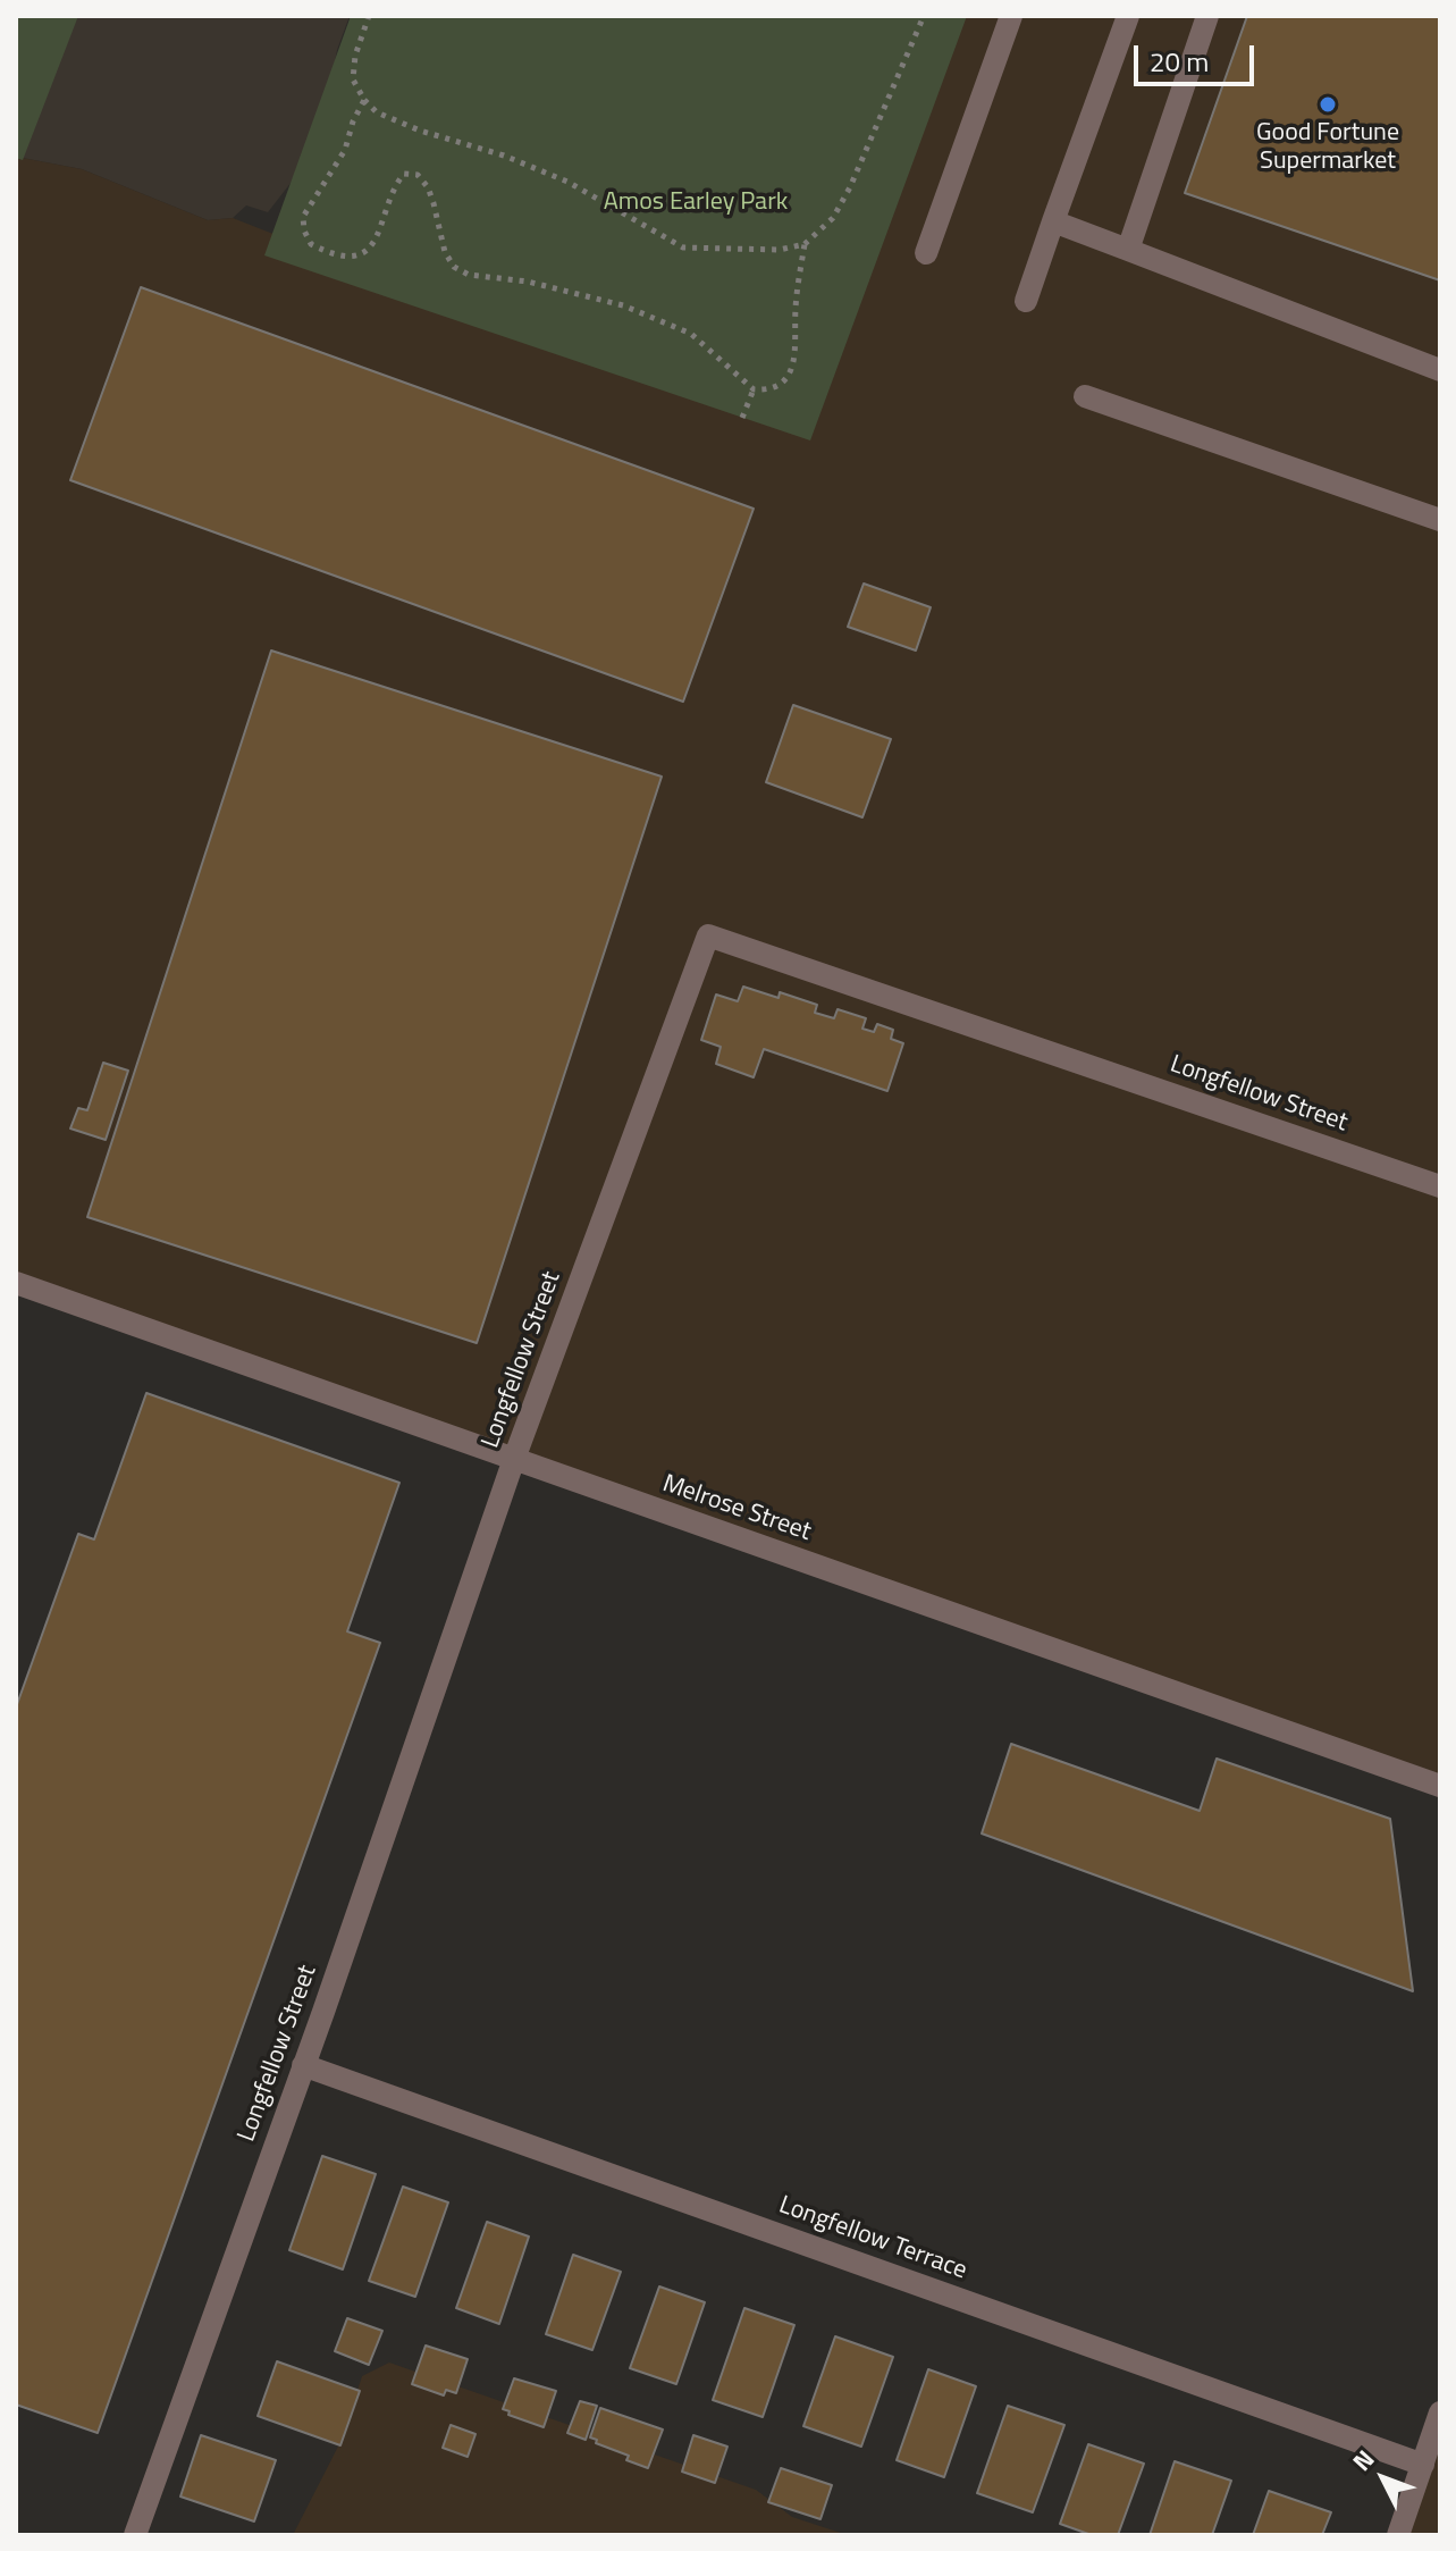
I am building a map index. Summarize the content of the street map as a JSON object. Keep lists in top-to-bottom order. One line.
{"streets":{"street":["Longfellow Street","Melrose Street","Longfellow Terrace"]},"crossings":[["Longfellow Street","Melrose Street"],["Longfellow Street","Longfellow Terrace"]],"parks":["Amos Earley Park"],"places":["Good Fortune Supermarket"],"scale_bar":"20 m","north":"top left"}
